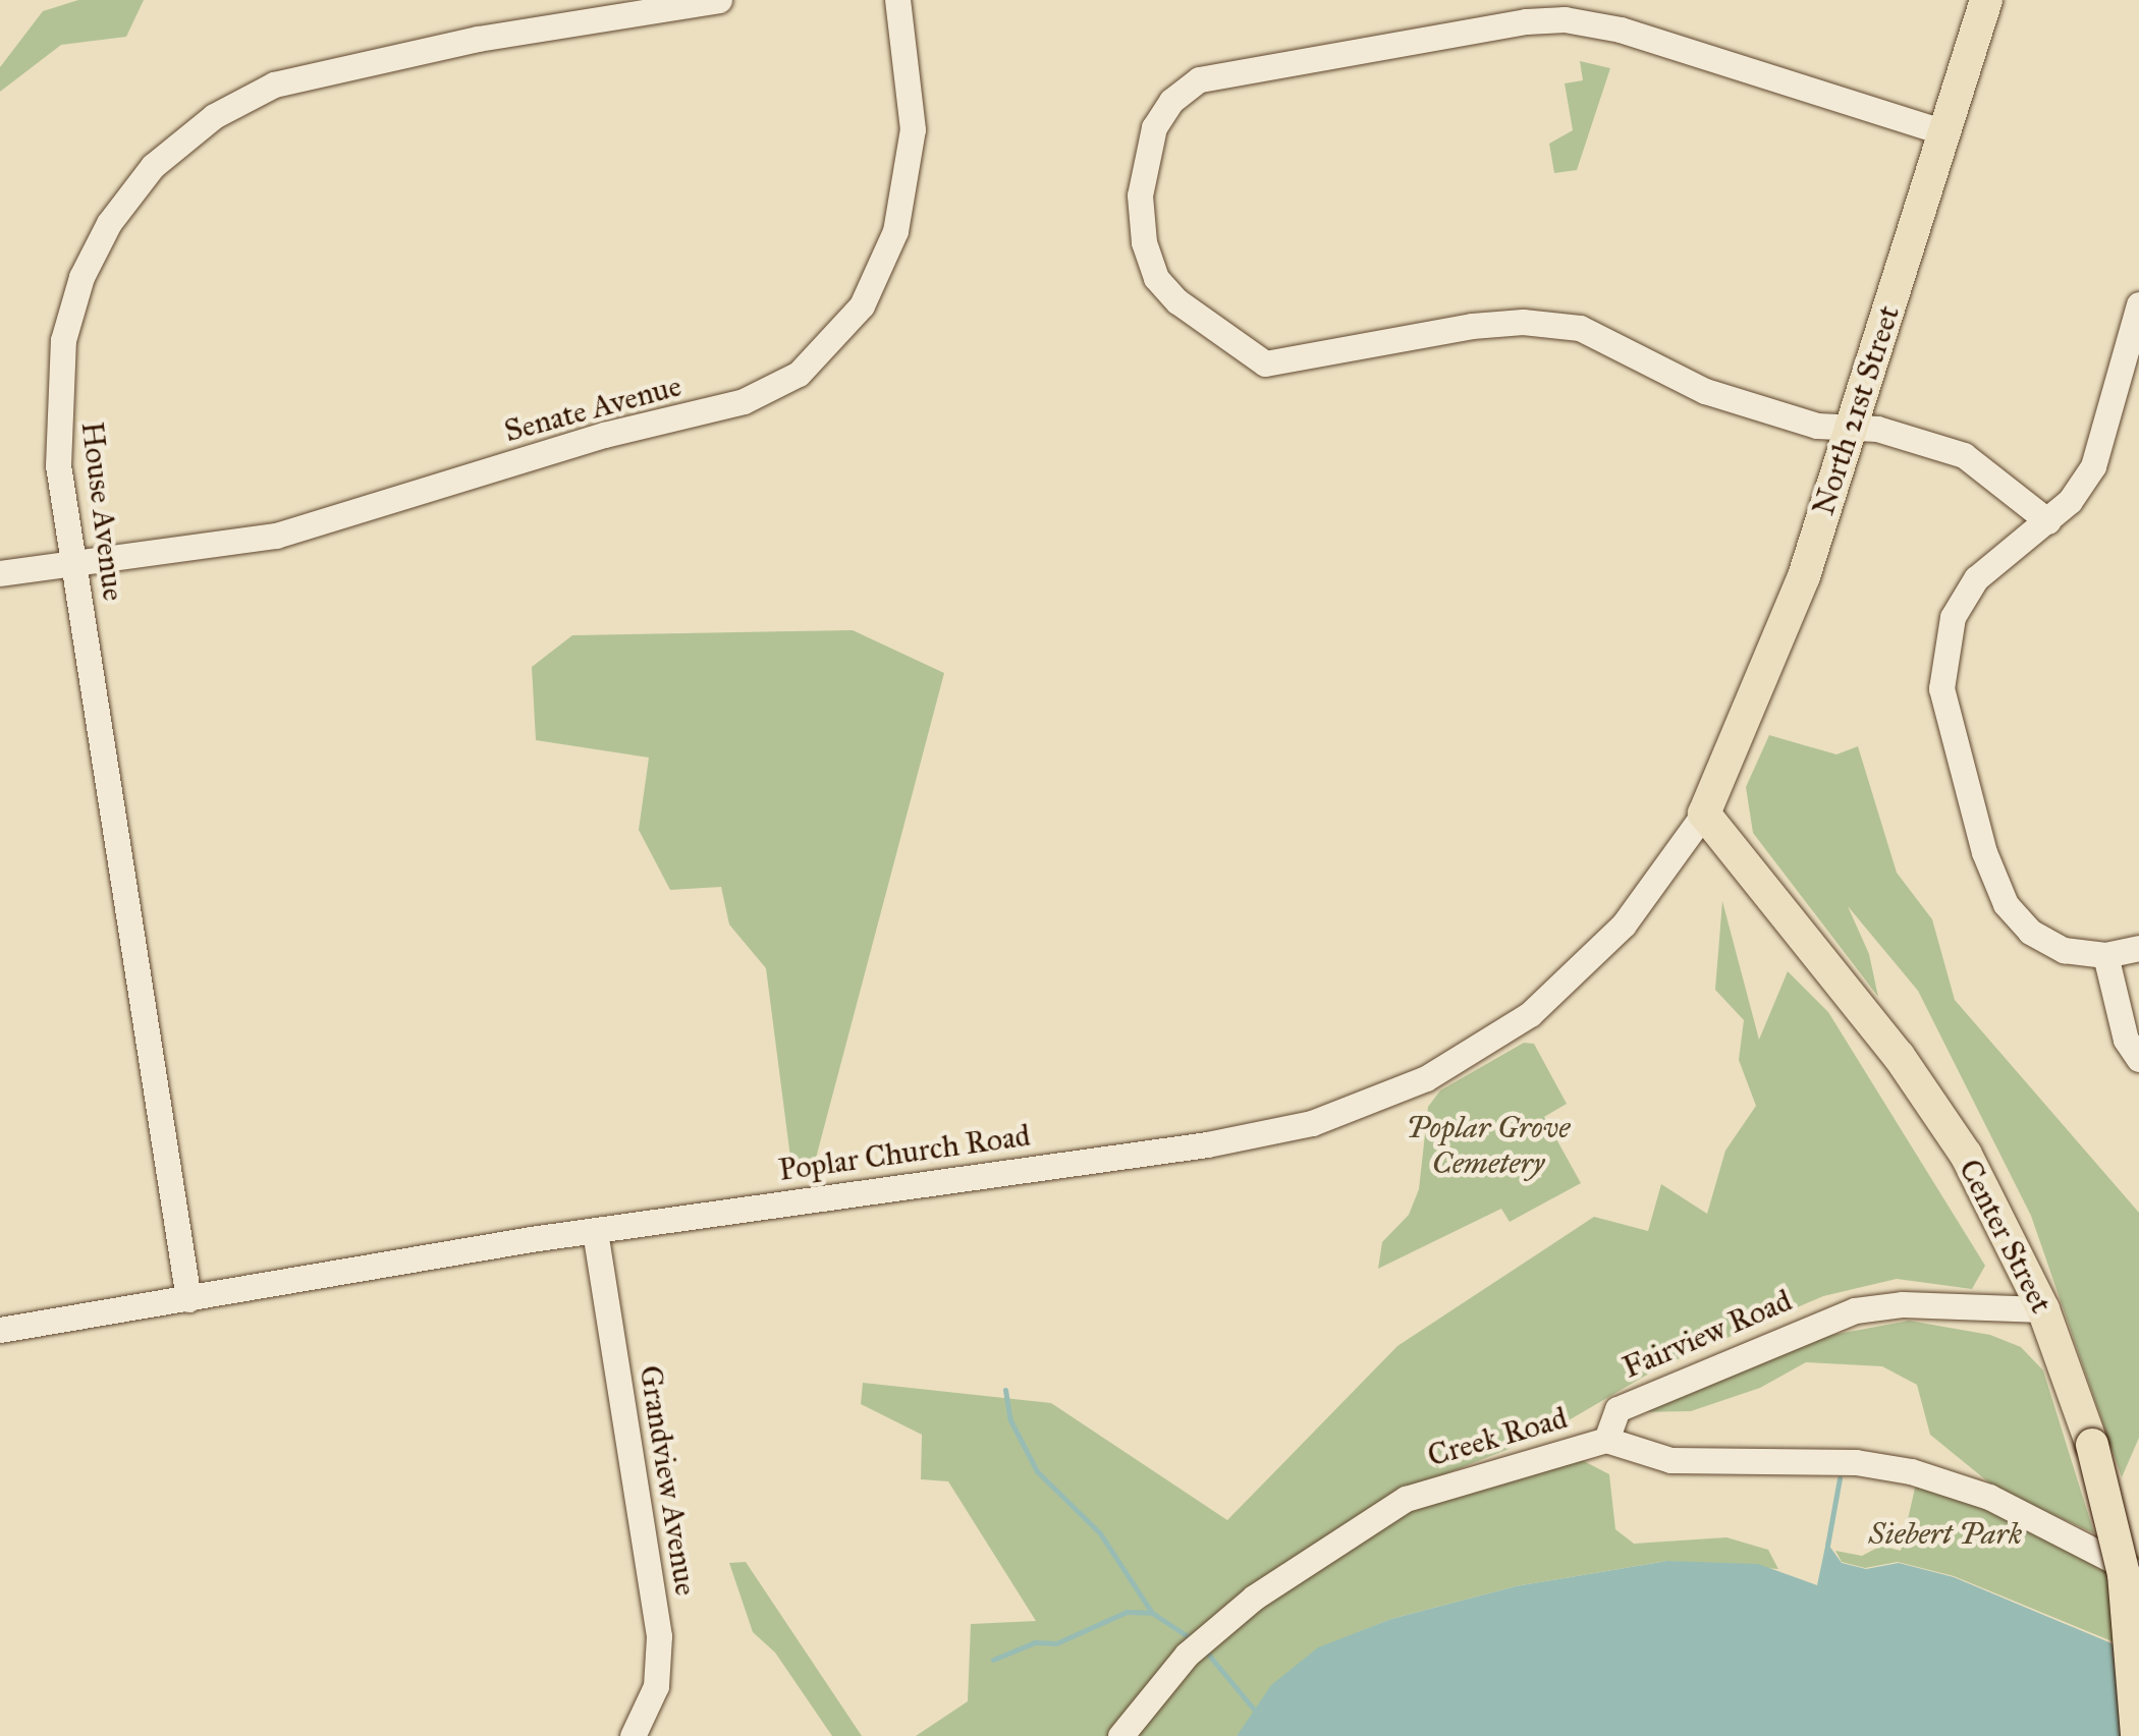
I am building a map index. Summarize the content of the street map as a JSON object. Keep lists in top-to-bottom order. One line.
{"streets":{"main road":["North 21st Street","Center Street"],"street":["Senate Avenue","House Avenue","Poplar Church Road","Fairview Road","Creek Road","Grandview Avenue"]},"crossings":[["Senate Avenue","House Avenue"],["North 21st Street","Poplar Church Road"],["North 21st Street","Center Street"],["House Avenue","Poplar Church Road"],["Poplar Church Road","Center Street"],["Poplar Church Road","Grandview Avenue"],["Center Street","Fairview Road"],["Fairview Road","Creek Road"]],"parks":["Poplar Grove Cemetery","Siebert Park"]}
